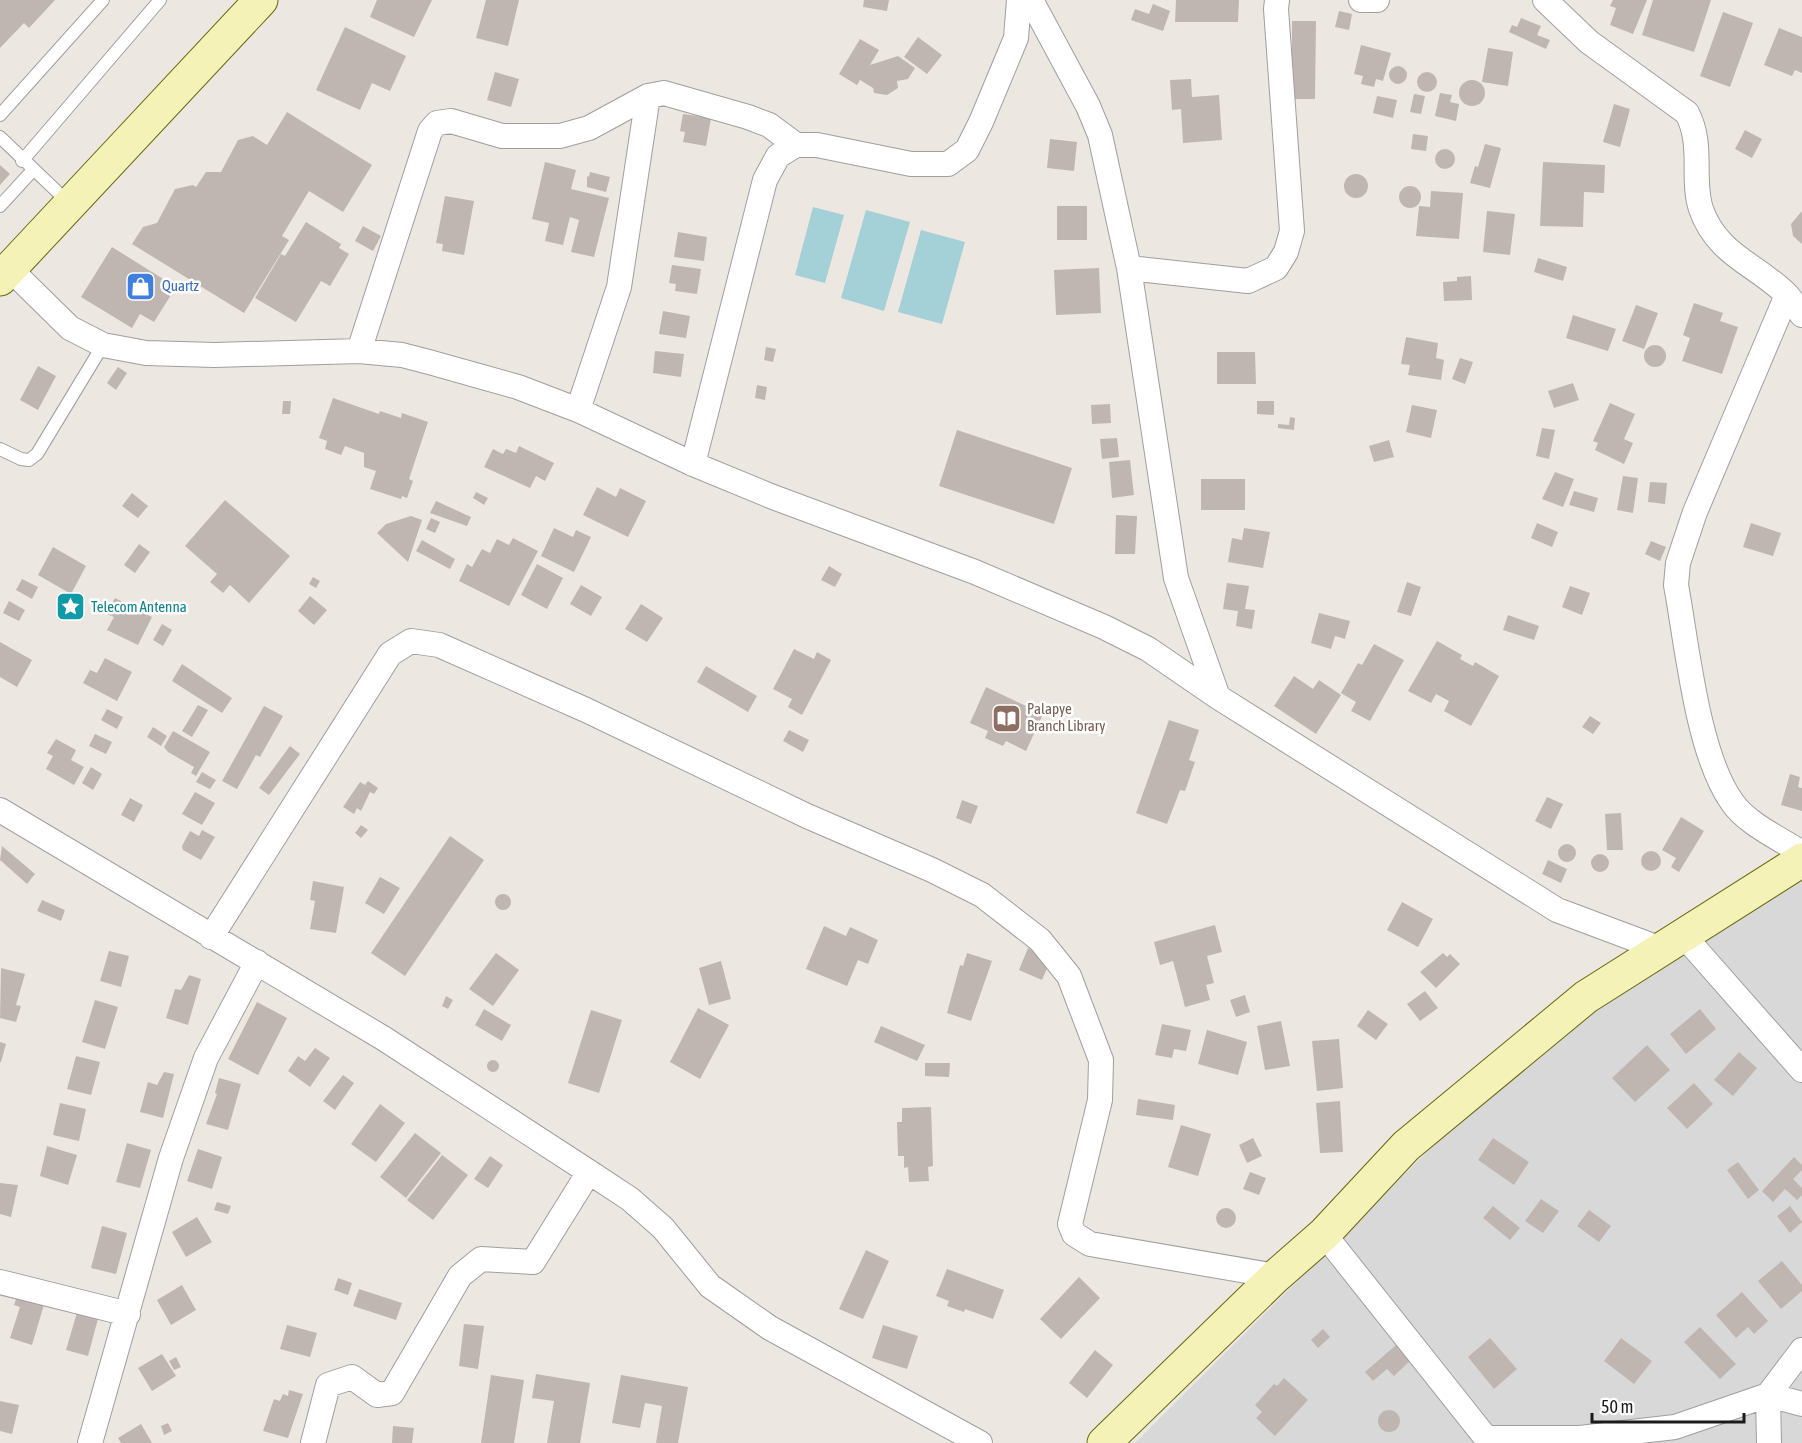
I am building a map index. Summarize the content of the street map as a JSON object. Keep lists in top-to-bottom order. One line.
{"places":{"shop":["Quartz"],"place":["Telecom Antenna"],"library":["Palapye Branch Library"]},"scale_bar":"50 m"}
